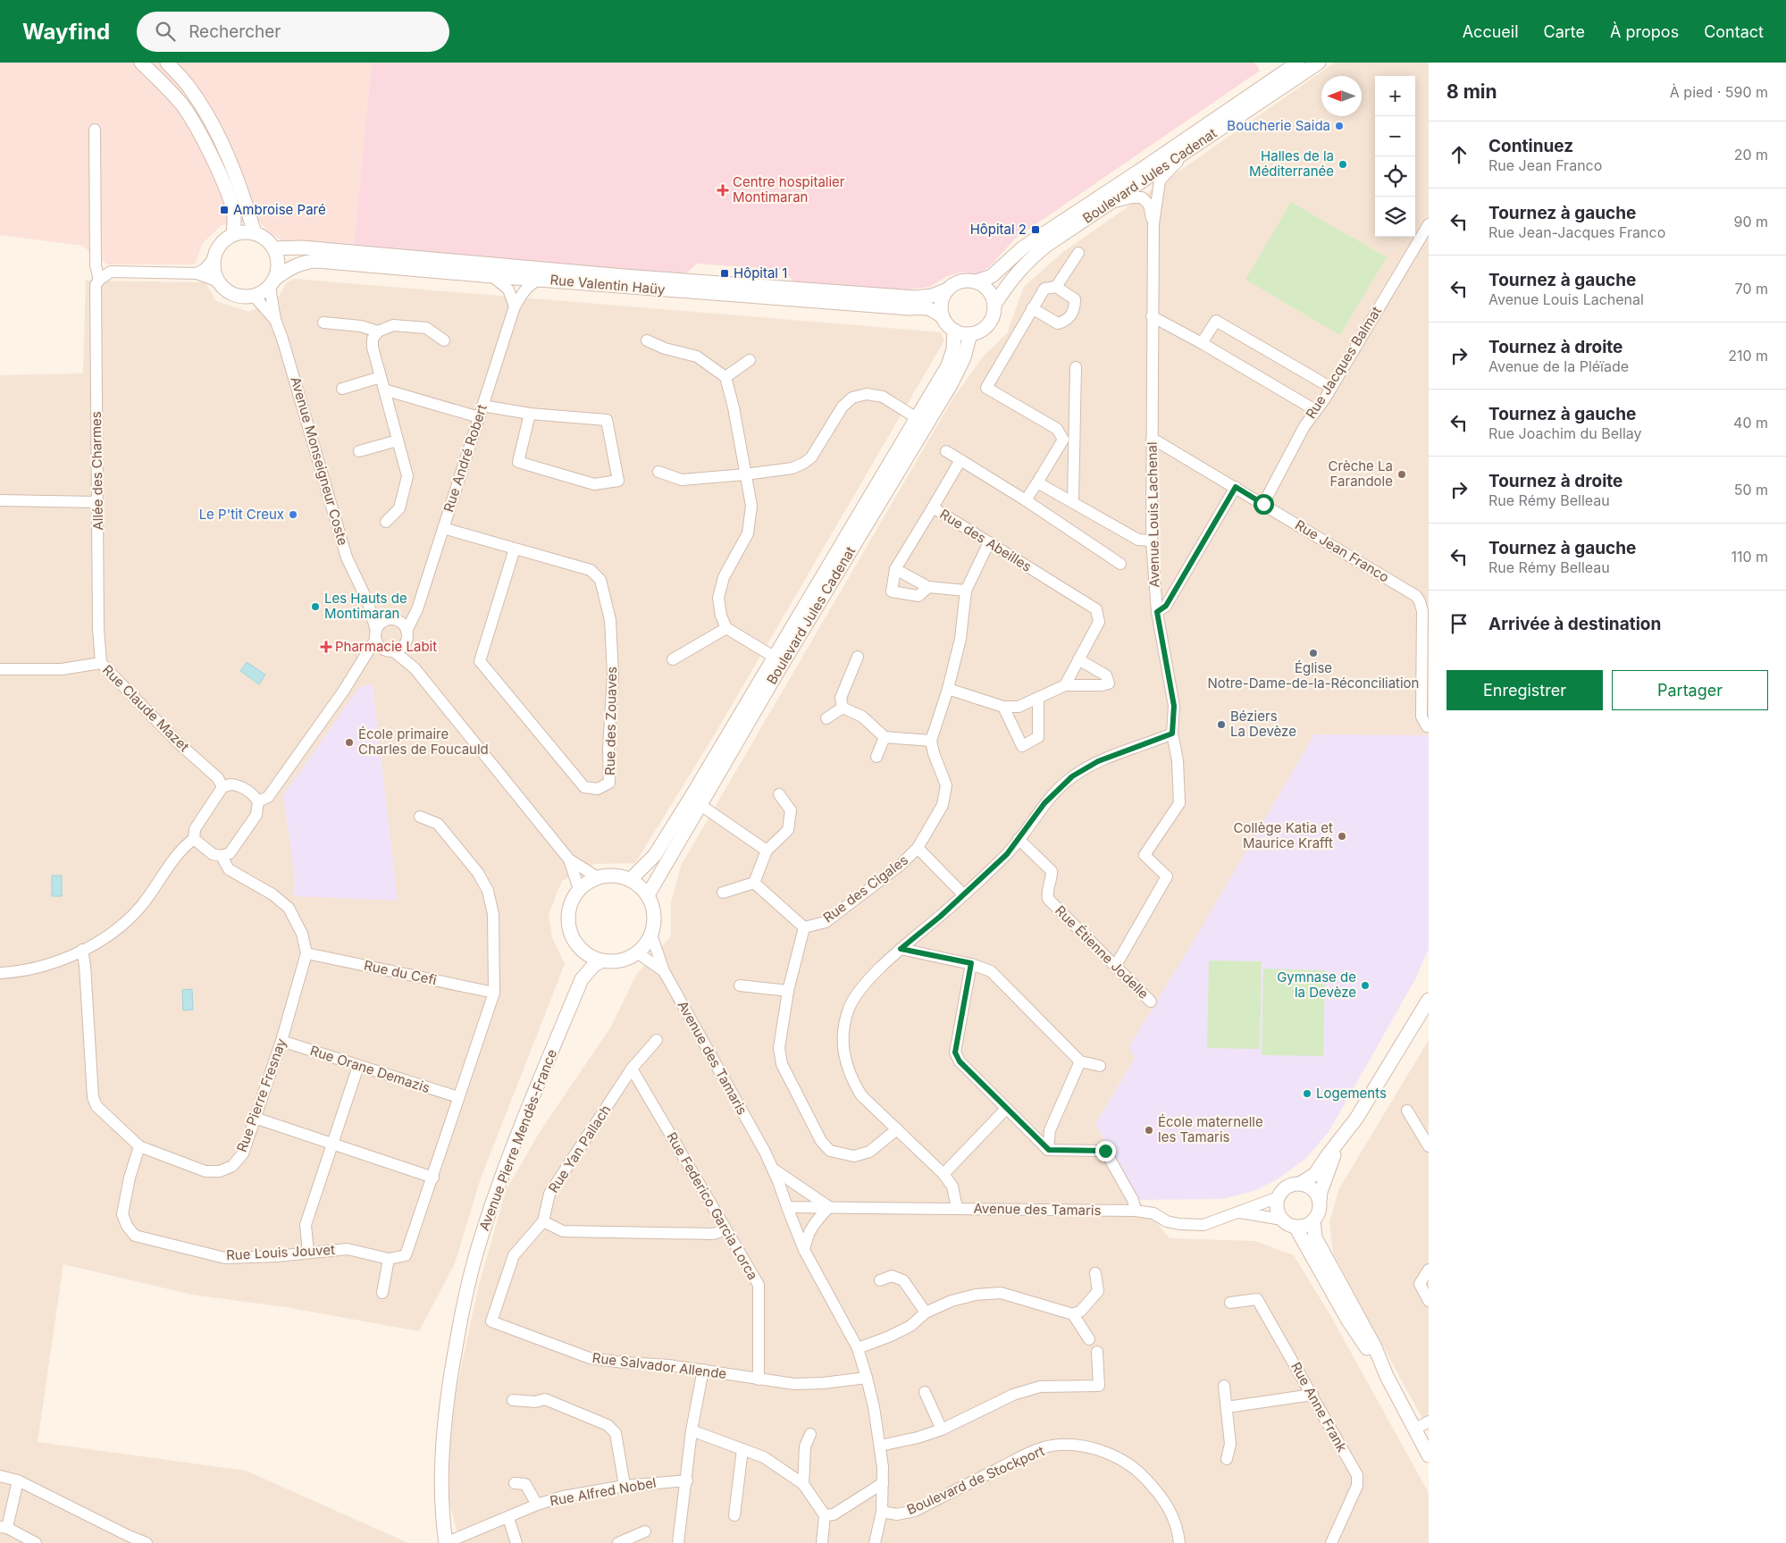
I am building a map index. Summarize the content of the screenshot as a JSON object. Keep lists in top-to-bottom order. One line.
{"streets":{"street":["Boulevard Jules Cadenat","Rue Valentin Haüy","Rue Jacques Balmat","Rue André Robert","Avenue Monseigneur Coste","Allée des Charmes","Avenue Louis Lachenal","Rue des Abeilles","Rue Jean Franco","Rue Claude Mazet","Rue des Zouaves","Rue des Cigales","Rue Étienne Jodelle","Rue du Cefi","Avenue des Tamaris","Rue Orane Demazis","Rue Pierre Fresnay","Avenue Pierre Mendès-France","Rue Yan Pallach","Rue Federico Garcia Lorca","Rue Louis Jouvet","Rue Salvador Allende","Rue Anne Frank","Boulevard de Stockport","Rue Alfred Nobel"]},"crossings":[["Boulevard Jules Cadenat","Rue Valentin Haüy"],["Boulevard Jules Cadenat","Avenue Louis Lachenal"],["Boulevard Jules Cadenat","Avenue des Tamaris"],["Boulevard Jules Cadenat","Avenue Pierre Mendès-France"],["Rue Valentin Haüy","Rue André Robert"],["Rue Valentin Haüy","Avenue Monseigneur Coste"],["Rue Jacques Balmat","Rue Jean Franco"],["Rue André Robert","Avenue Monseigneur Coste"],["Rue André Robert","Rue des Zouaves"],["Allée des Charmes","Rue Claude Mazet"],["Avenue Louis Lachenal","Rue Jean Franco"],["Avenue Louis Lachenal","Rue Étienne Jodelle"],["Rue du Cefi","Rue Pierre Fresnay"],["Avenue des Tamaris","Avenue Pierre Mendès-France"],["Rue Orane Demazis","Rue Pierre Fresnay"],["Rue Pierre Fresnay","Rue Louis Jouvet"],["Avenue Pierre Mendès-France","Rue Alfred Nobel"],["Rue Yan Pallach","Rue Federico Garcia Lorca"],["Rue Yan Pallach","Rue Salvador Allende"],["Rue Federico Garcia Lorca","Rue Salvador Allende"]],"places":{"other":["Boucherie Saida","Halles de la Méditerranée","Crèche La Farandole","Le P'tit Creux","Les Hauts de Montimaran","Église Notre-Dame-de-la-Réconciliation","Béziers La Devèze","École primaire Charles de Foucauld","Collège Katia et Maurice Krafft","Gymnase de la Devèze","Logements","École maternelle les Tamaris"],"health":["Centre hospitalier Montimaran","Pharmacie Labit"],"transit":["Ambroise Paré","Hôpital 2","Hôpital 1"]},"north":"left","page":{"header":"Wayfind","search":"Rechercher","nav":["Accueil","Carte","À propos","Contact"],"heading":["8 min","À pied · 590 m"],"map_buttons":["+","−"],"list":[["Continuez","Rue Jean Franco","20 m"],["Tournez à gauche","Rue Jean-Jacques Franco","90 m"],["Tournez à gauche","Avenue Louis Lachenal","70 m"],["Tournez à droite","Avenue de la Pléïade","210 m"],["Tournez à gauche","Rue Joachim du Bellay","40 m"],["Tournez à droite","Rue Rémy Belleau","50 m"],["Tournez à gauche","Rue Rémy Belleau","110 m"],"Arrivée à destination"],"buttons":["Enregistrer","Partager"]}}
